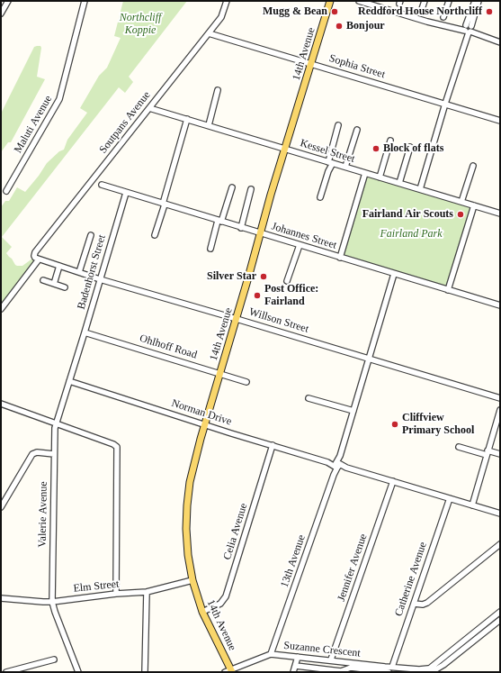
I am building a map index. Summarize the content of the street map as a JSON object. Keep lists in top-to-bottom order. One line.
{"streets":{"main road":["14th Avenue"],"street":["Sophia Street","Soutpans Avenue","Maluti Avenue","Kessel Street","Johannes Street","Badenhorst Street","Willson Street","Ohlhoff Road","Norman Drive","Valerie Avenue","Celia Avenue","13th Avenue","Jennifer Avenue","Catherine Avenue","Elm Street","Suzanne Crescent"]},"crossings":[["14th Avenue","Sophia Street"],["14th Avenue","Kessel Street"],["14th Avenue","Johannes Street"],["14th Avenue","Willson Street"],["14th Avenue","Ohlhoff Road"],["14th Avenue","Norman Drive"],["14th Avenue","Celia Avenue"],["14th Avenue","Elm Street"],["14th Avenue","Suzanne Crescent"],["Sophia Street","Soutpans Avenue"],["Soutpans Avenue","Kessel Street"],["Soutpans Avenue","Willson Street"],["Johannes Street","Badenhorst Street"],["Johannes Street","13th Avenue"],["Badenhorst Street","Willson Street"],["Badenhorst Street","Ohlhoff Road"],["Badenhorst Street","Valerie Avenue"],["Willson Street","13th Avenue"],["Norman Drive","Valerie Avenue"],["Norman Drive","Celia Avenue"],["Norman Drive","13th Avenue"],["Norman Drive","Jennifer Avenue"],["Norman Drive","Catherine Avenue"],["Valerie Avenue","Elm Street"],["13th Avenue","Suzanne Crescent"],["Jennifer Avenue","Suzanne Crescent"],["Catherine Avenue","Suzanne Crescent"]],"parks":["Northcliff Koppie","Fairland Park"],"places":["Mugg & Bean","Reddford House Northcliff","Bonjour","Block of flats","Fairland Air Scouts","Silver Star","Post Office: Fairland","Cliffview Primary School"]}
